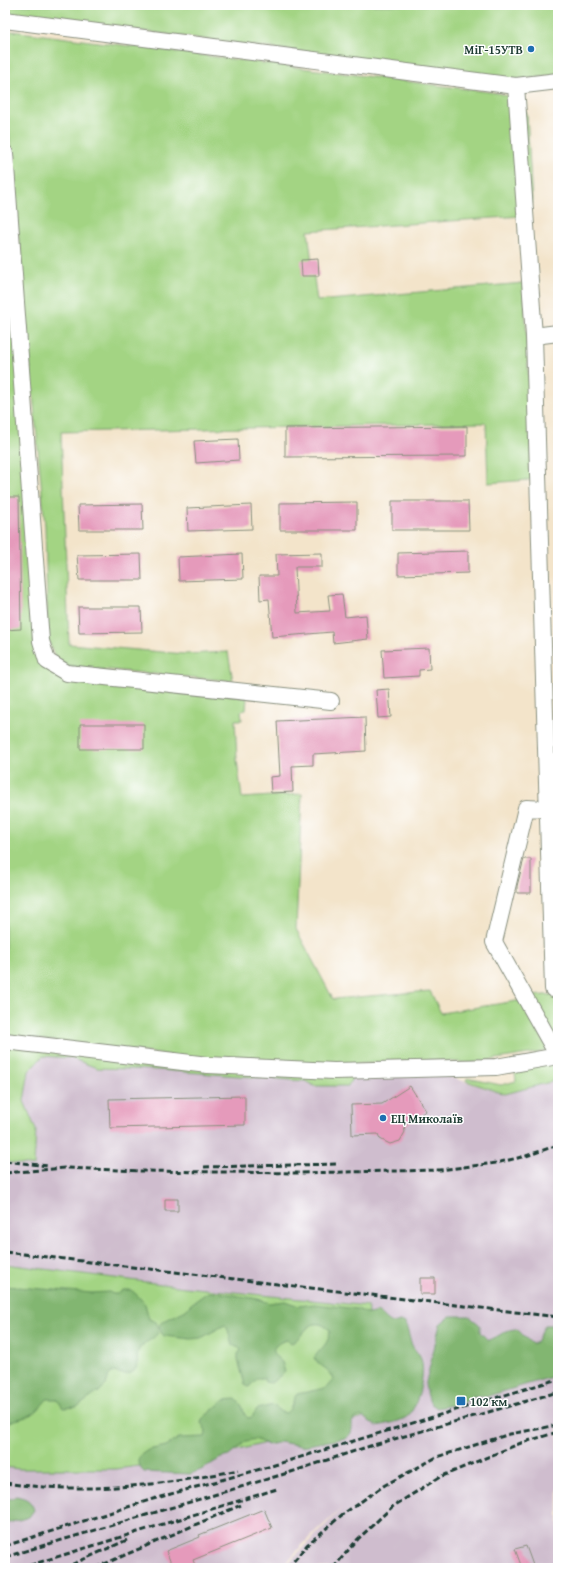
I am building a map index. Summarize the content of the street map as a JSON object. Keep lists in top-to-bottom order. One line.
{"places":{"other":["МіГ-15УТВ","ЕЦ Миколаїв"],"transit":["102 км"]}}
